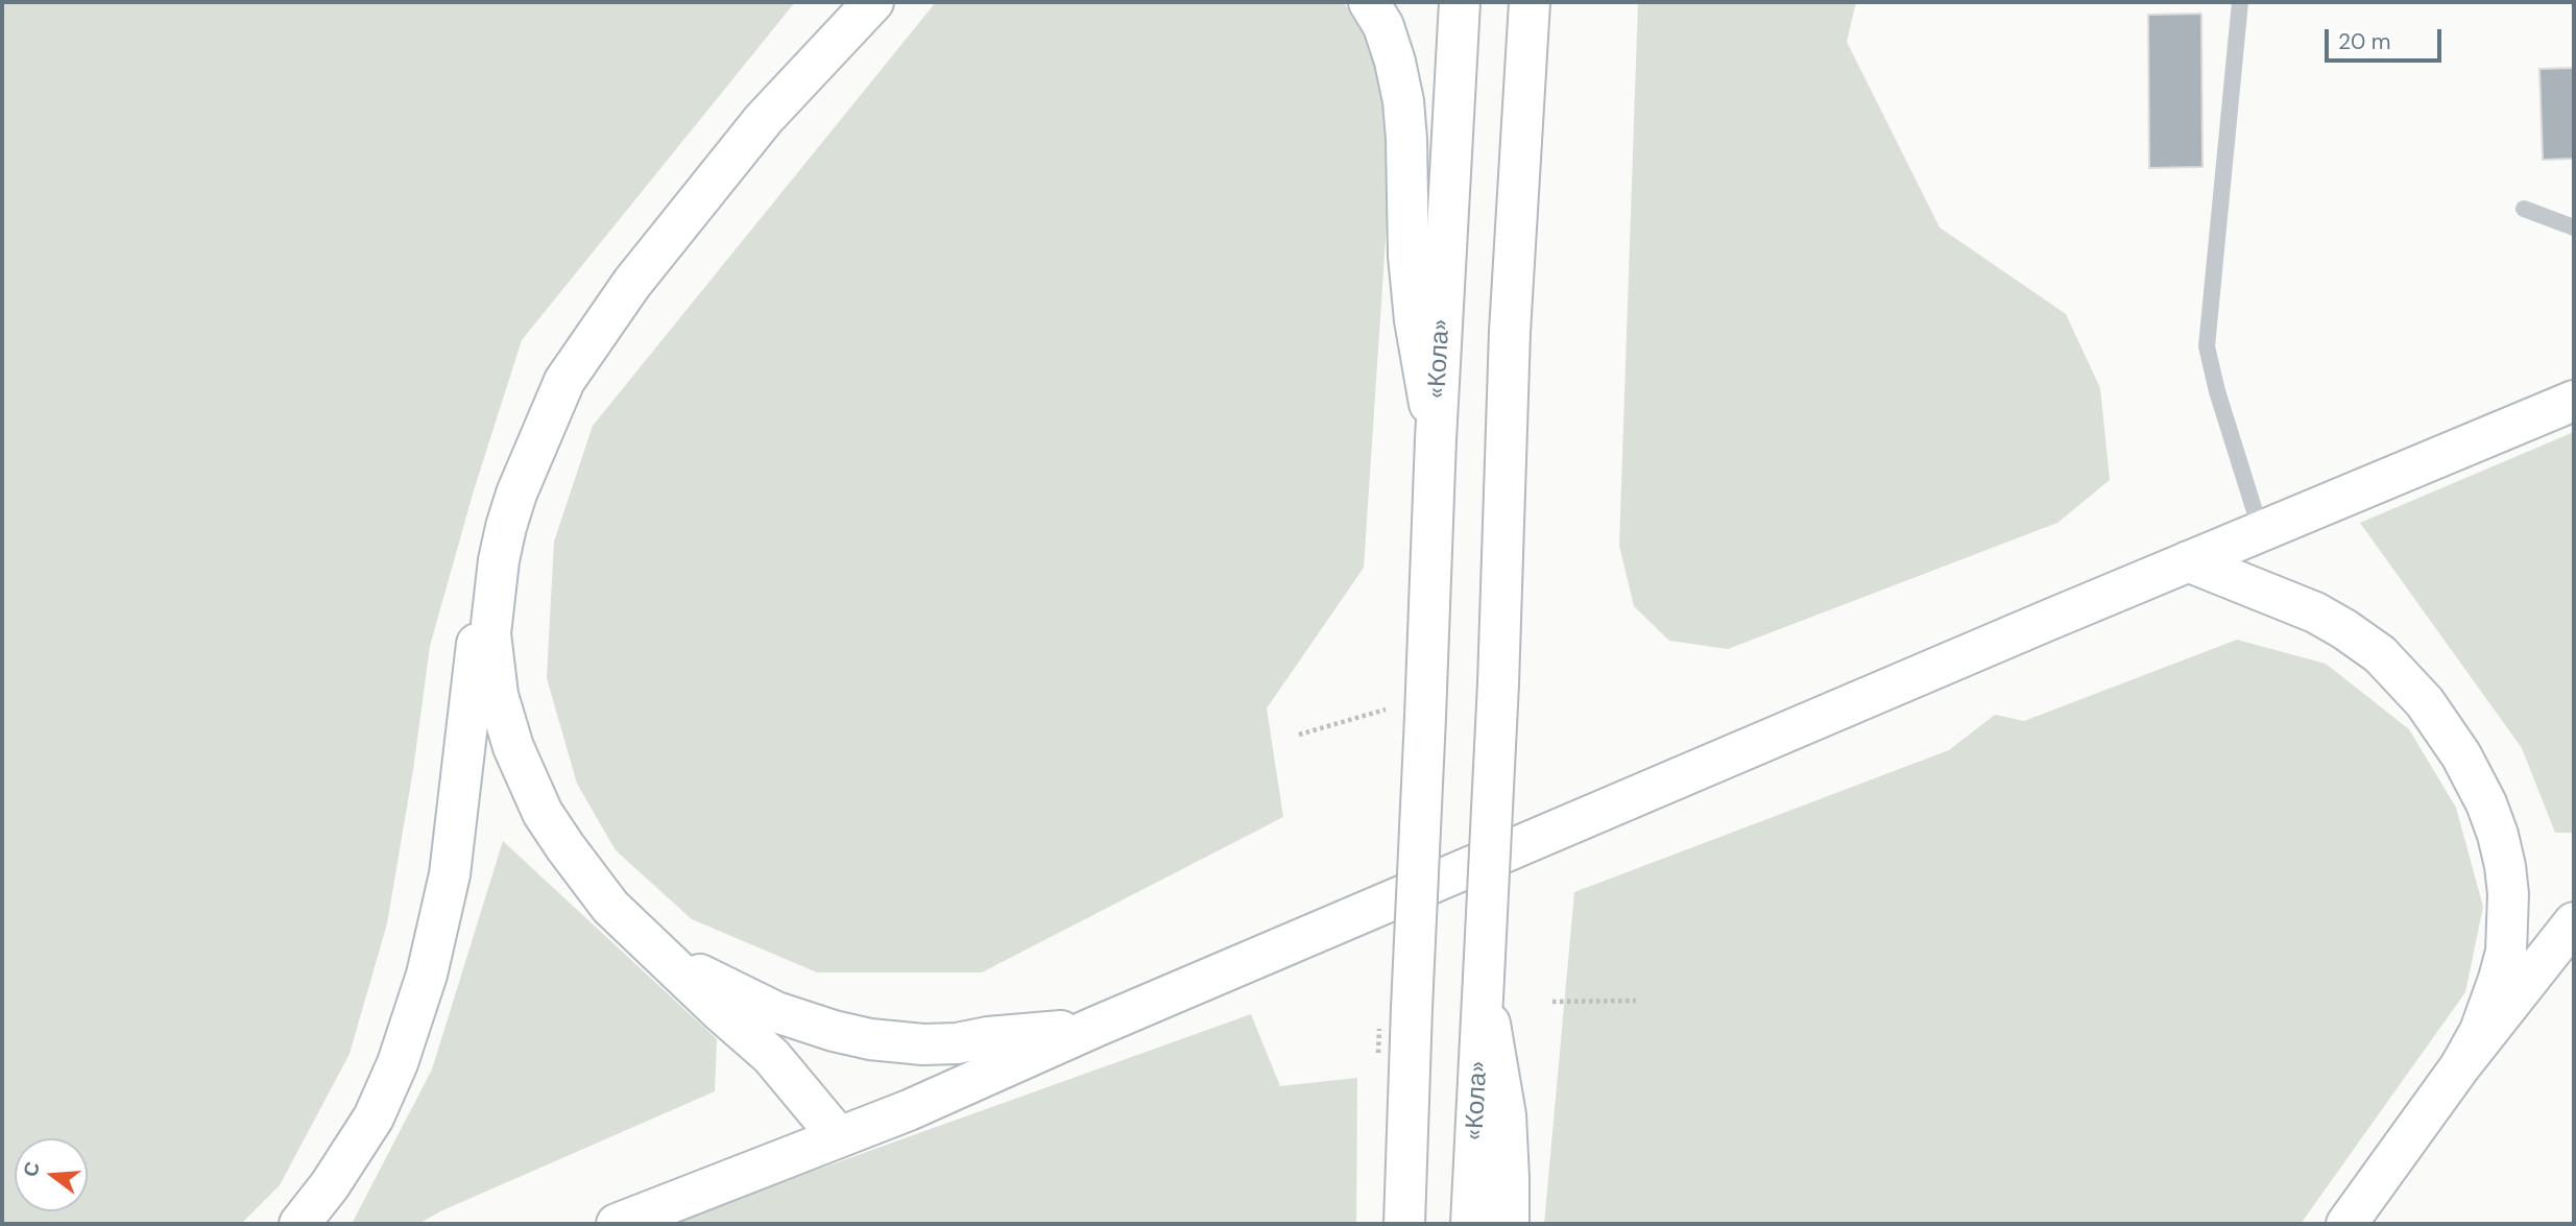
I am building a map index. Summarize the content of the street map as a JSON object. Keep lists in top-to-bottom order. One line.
{"streets":{"main road":["«Кола»"]},"scale_bar":"20 m","north":"left"}
